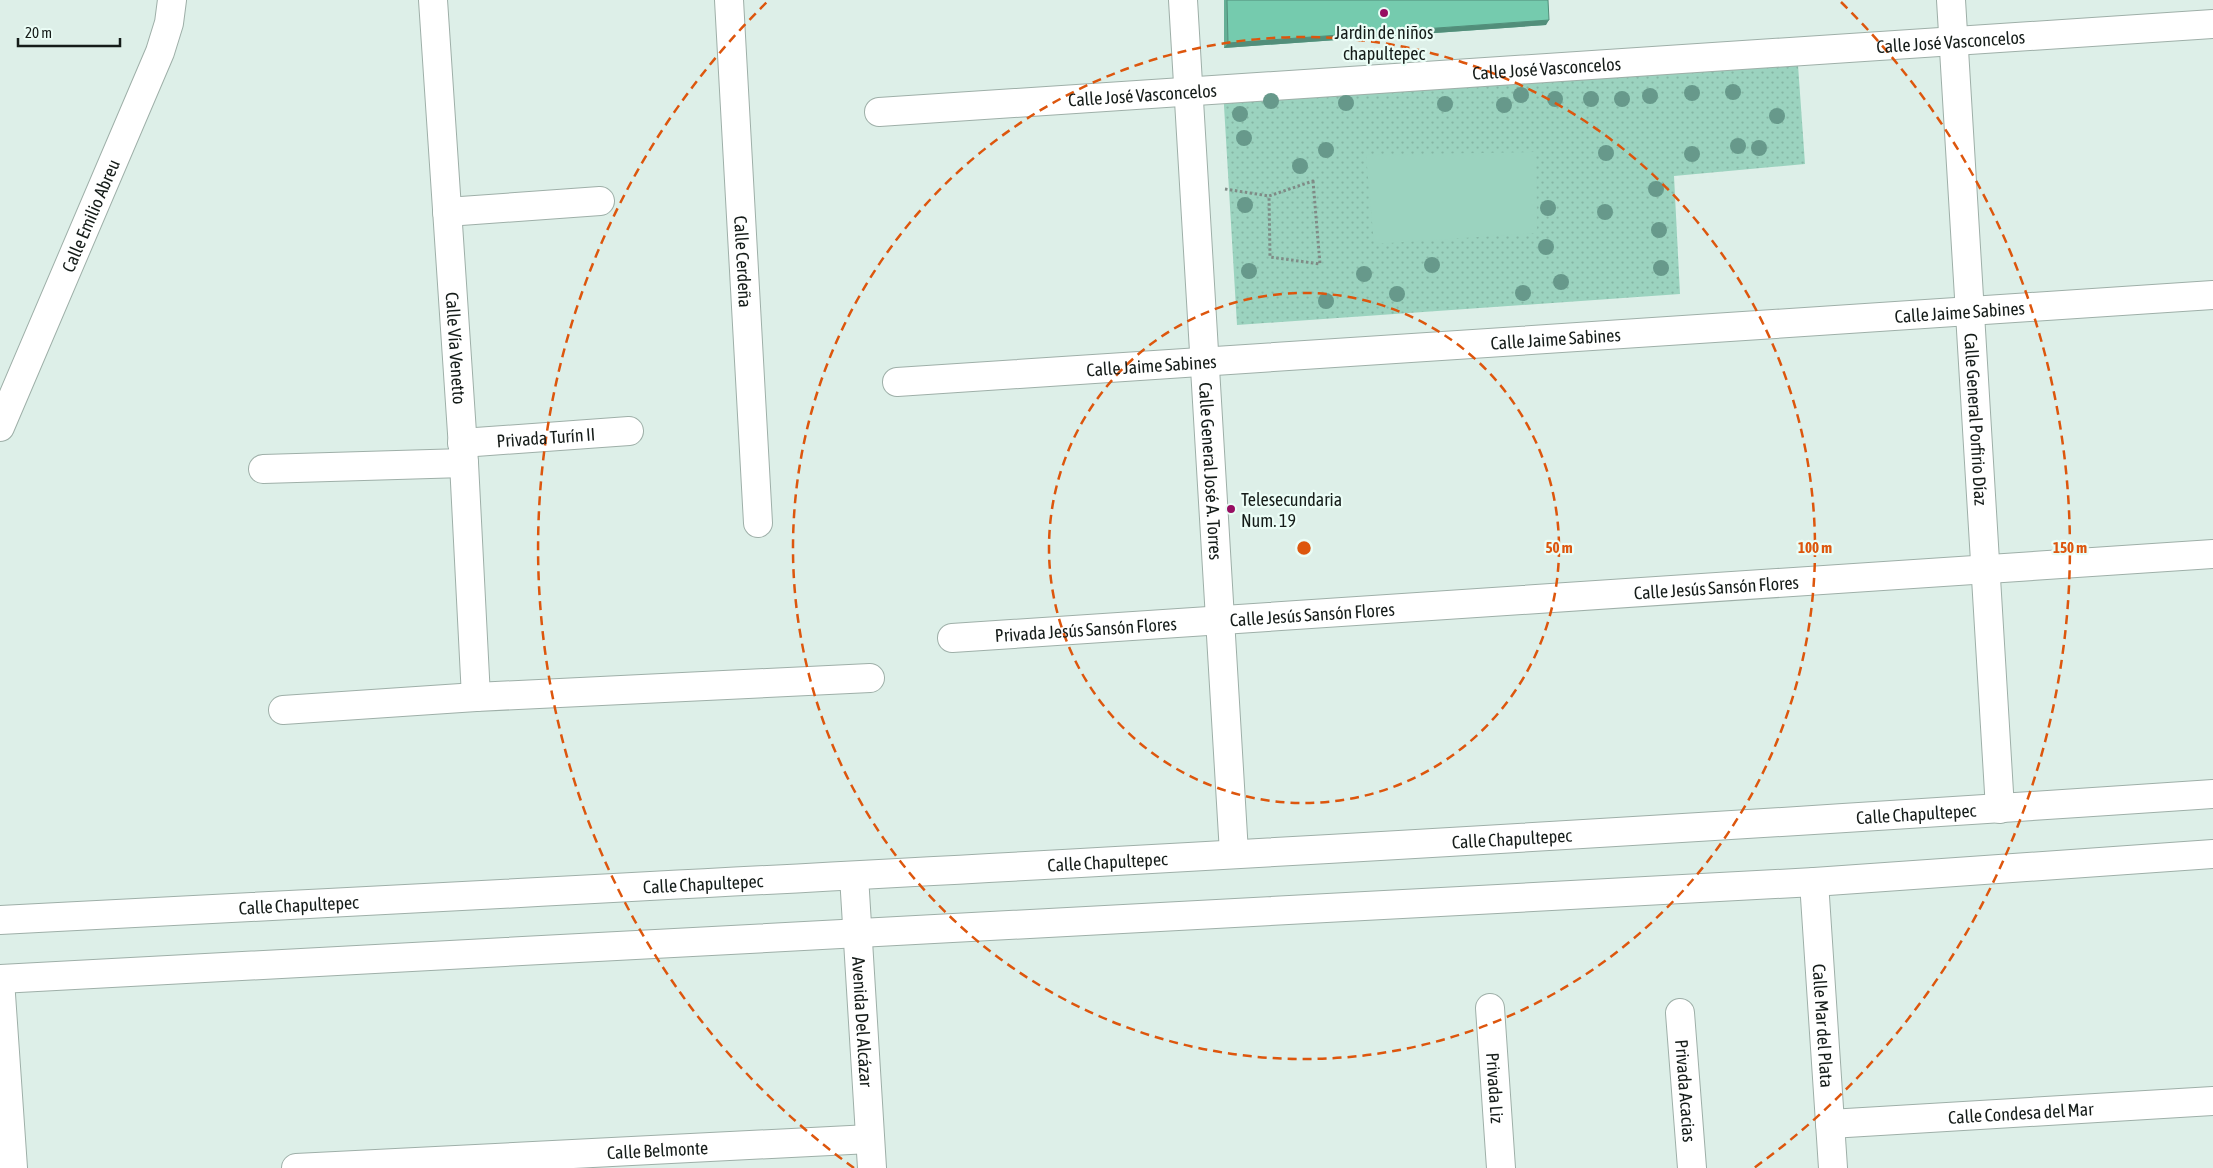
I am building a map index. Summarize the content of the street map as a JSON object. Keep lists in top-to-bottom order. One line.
{"streets":{"street":["Calle José Vasconcelos","Calle Emilio Abreu","Calle Cerdeña","Calle Jaime Sabines","Calle Vía Venetto","Calle General Porfirio Díaz","Privada Turín II","Calle General José A. Torres","Calle Jesús Sansón Flores","Privada Jesús Sansón Flores","Calle Chapultepec","Avenida Del Alcázar","Calle Mar del Plata","Privada Liz","Privada Acacias","Calle Condesa del Mar","Calle Belmonte"]},"crossings":[["Calle José Vasconcelos","Calle General Porfirio Díaz"],["Calle José Vasconcelos","Calle General José A. Torres"],["Calle Jaime Sabines","Calle General Porfirio Díaz"],["Calle Jaime Sabines","Calle General José A. Torres"],["Calle Vía Venetto","Privada Turín II"],["Calle General Porfirio Díaz","Calle Jesús Sansón Flores"],["Calle General Porfirio Díaz","Calle Chapultepec"],["Calle General José A. Torres","Calle Jesús Sansón Flores"],["Calle General José A. Torres","Privada Jesús Sansón Flores"],["Calle General José A. Torres","Calle Chapultepec"],["Calle Jesús Sansón Flores","Privada Jesús Sansón Flores"],["Calle Chapultepec","Avenida Del Alcázar"],["Avenida Del Alcázar","Calle Belmonte"],["Calle Mar del Plata","Calle Condesa del Mar"]],"places":["Jardin de niños chapultepec","Telesecundaria Num. 19"],"scale_bar":"20 m","rings":["50 m","100 m","150 m"]}
